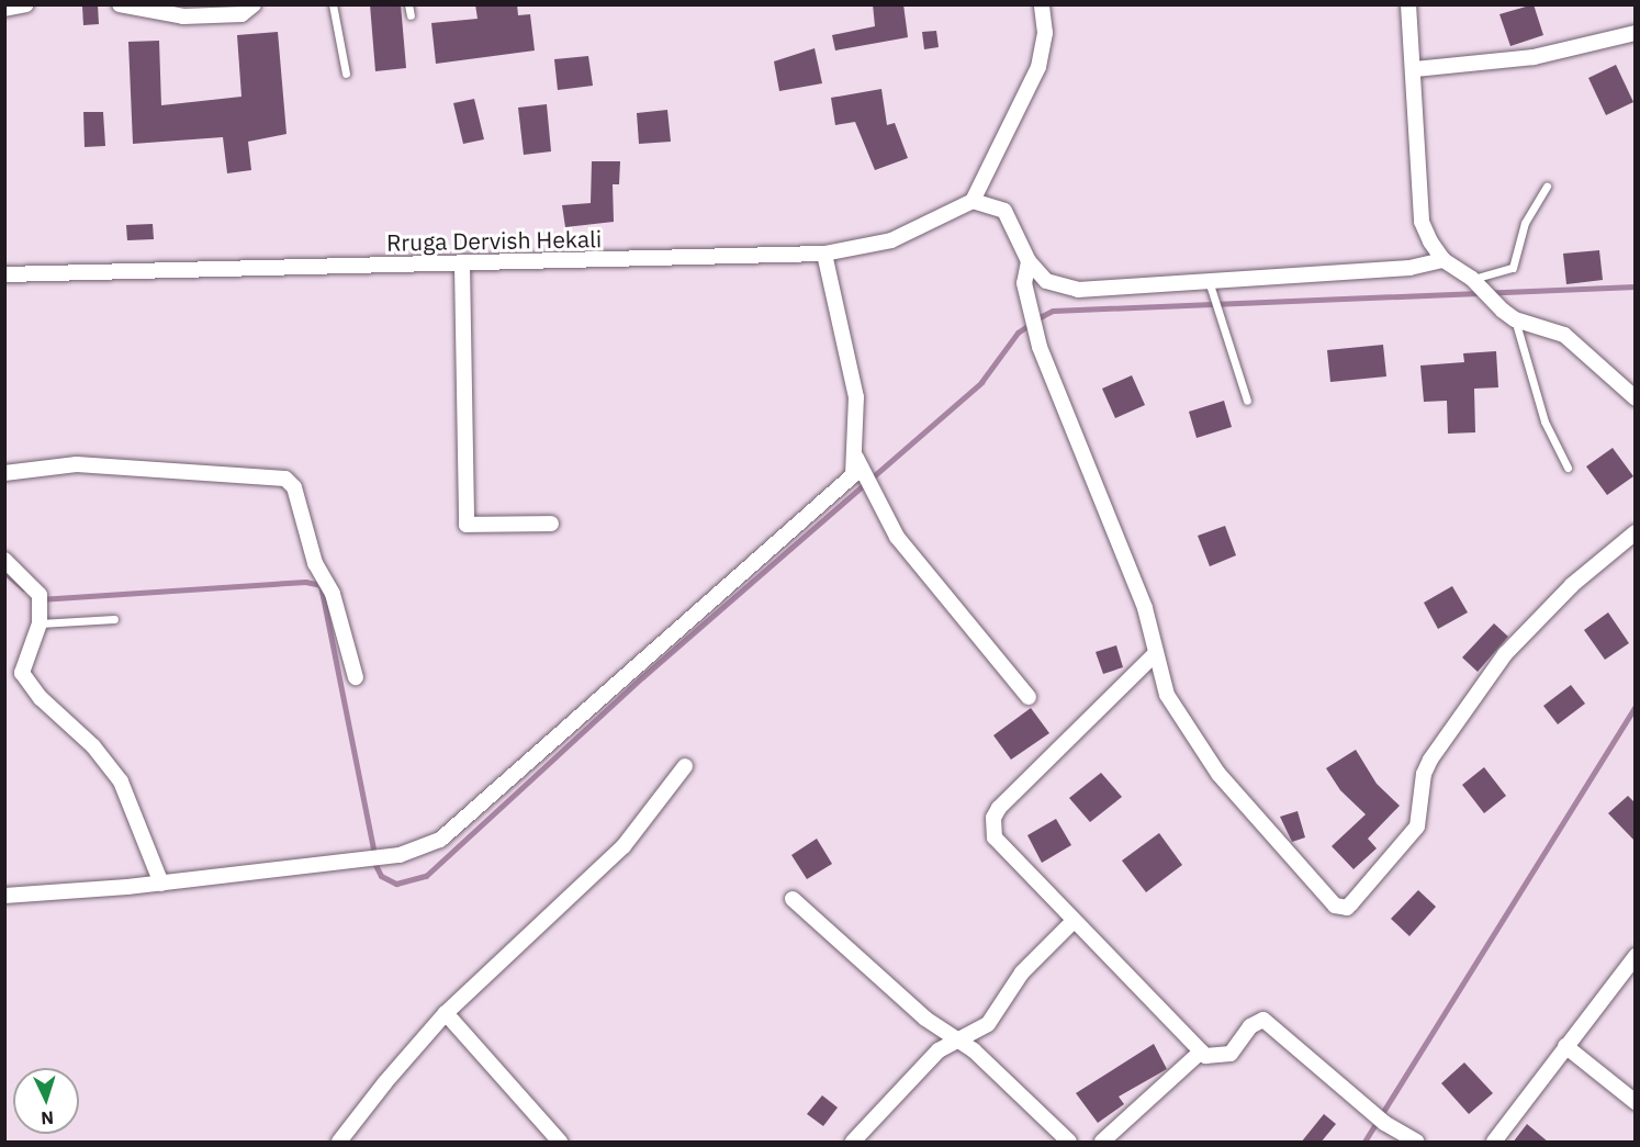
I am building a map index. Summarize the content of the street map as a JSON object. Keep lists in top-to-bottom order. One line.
{"streets":{"street":["Rruga Dervish Hekali"]},"north":"bottom"}
